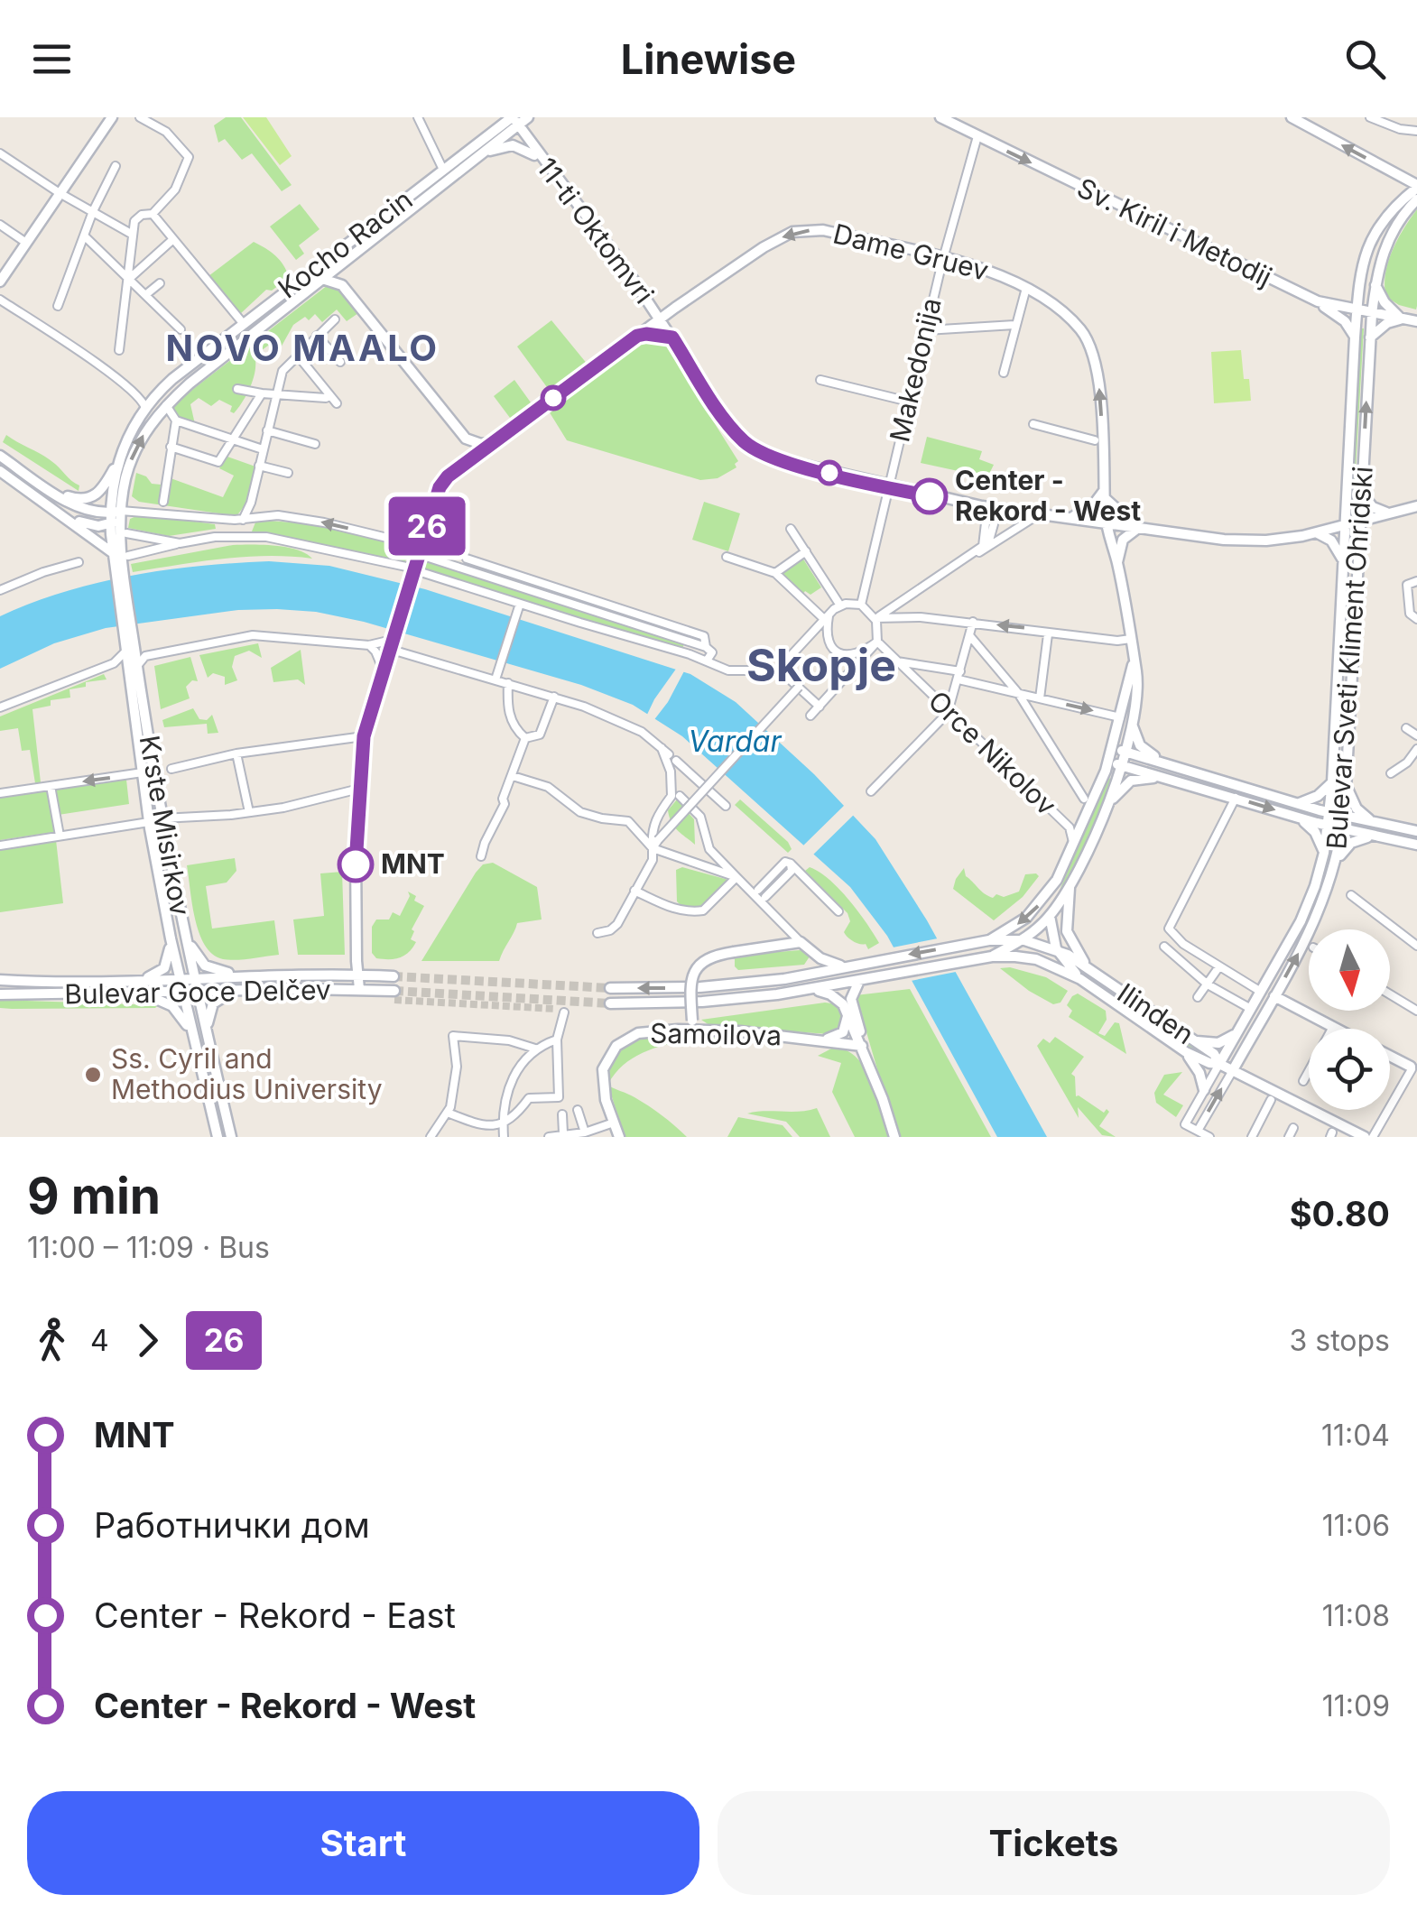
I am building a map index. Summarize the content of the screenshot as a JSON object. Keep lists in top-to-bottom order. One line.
{"streets":{"street":["11-ti Oktomvri","Sv. Kiril i Metodij","Kocho Racin","Dame Gruev","Makedonija","Bulevar Sveti Kliment Ohridski","Orce Nikolov","Krste Misirkov","Bulevar Goce Delčev","Ilinden","Samoilova"]},"crossings":[["11-ti Oktomvri","Kocho Racin"],["11-ti Oktomvri","Dame Gruev"],["11-ti Oktomvri","Makedonija"],["11-ti Oktomvri","Bulevar Sveti Kliment Ohridski"],["Sv. Kiril i Metodij","Makedonija"],["Sv. Kiril i Metodij","Bulevar Sveti Kliment Ohridski"],["Kocho Racin","Krste Misirkov"],["Dame Gruev","Makedonija"],["Dame Gruev","Ilinden"],["Makedonija","Orce Nikolov"],["Bulevar Sveti Kliment Ohridski","Ilinden"],["Krste Misirkov","Bulevar Goce Delčev"]],"one_way":["Sv. Kiril i Metodij"],"districts":["NOVO MAALO","Skopje"],"water":["Vardar"],"places":["Center - Rekord - West","MNT","Ss. Cyril and Methodius University"],"lines":["bus line 26"],"north":"bottom","page":{"header":"Linewise","on_map":"26","heading":["9 min","11:00 – 11:09 · Bus","$0.80"],"legs":["4","26","3 stops"],"list":[{"name":"MNT","value":"11:04"},{"name":"Работнички дом","value":"11:06"},{"name":"Center - Rekord - East","value":"11:08"},{"name":"Center - Rekord - West","value":"11:09"}],"buttons":["Start","Tickets"]}}
